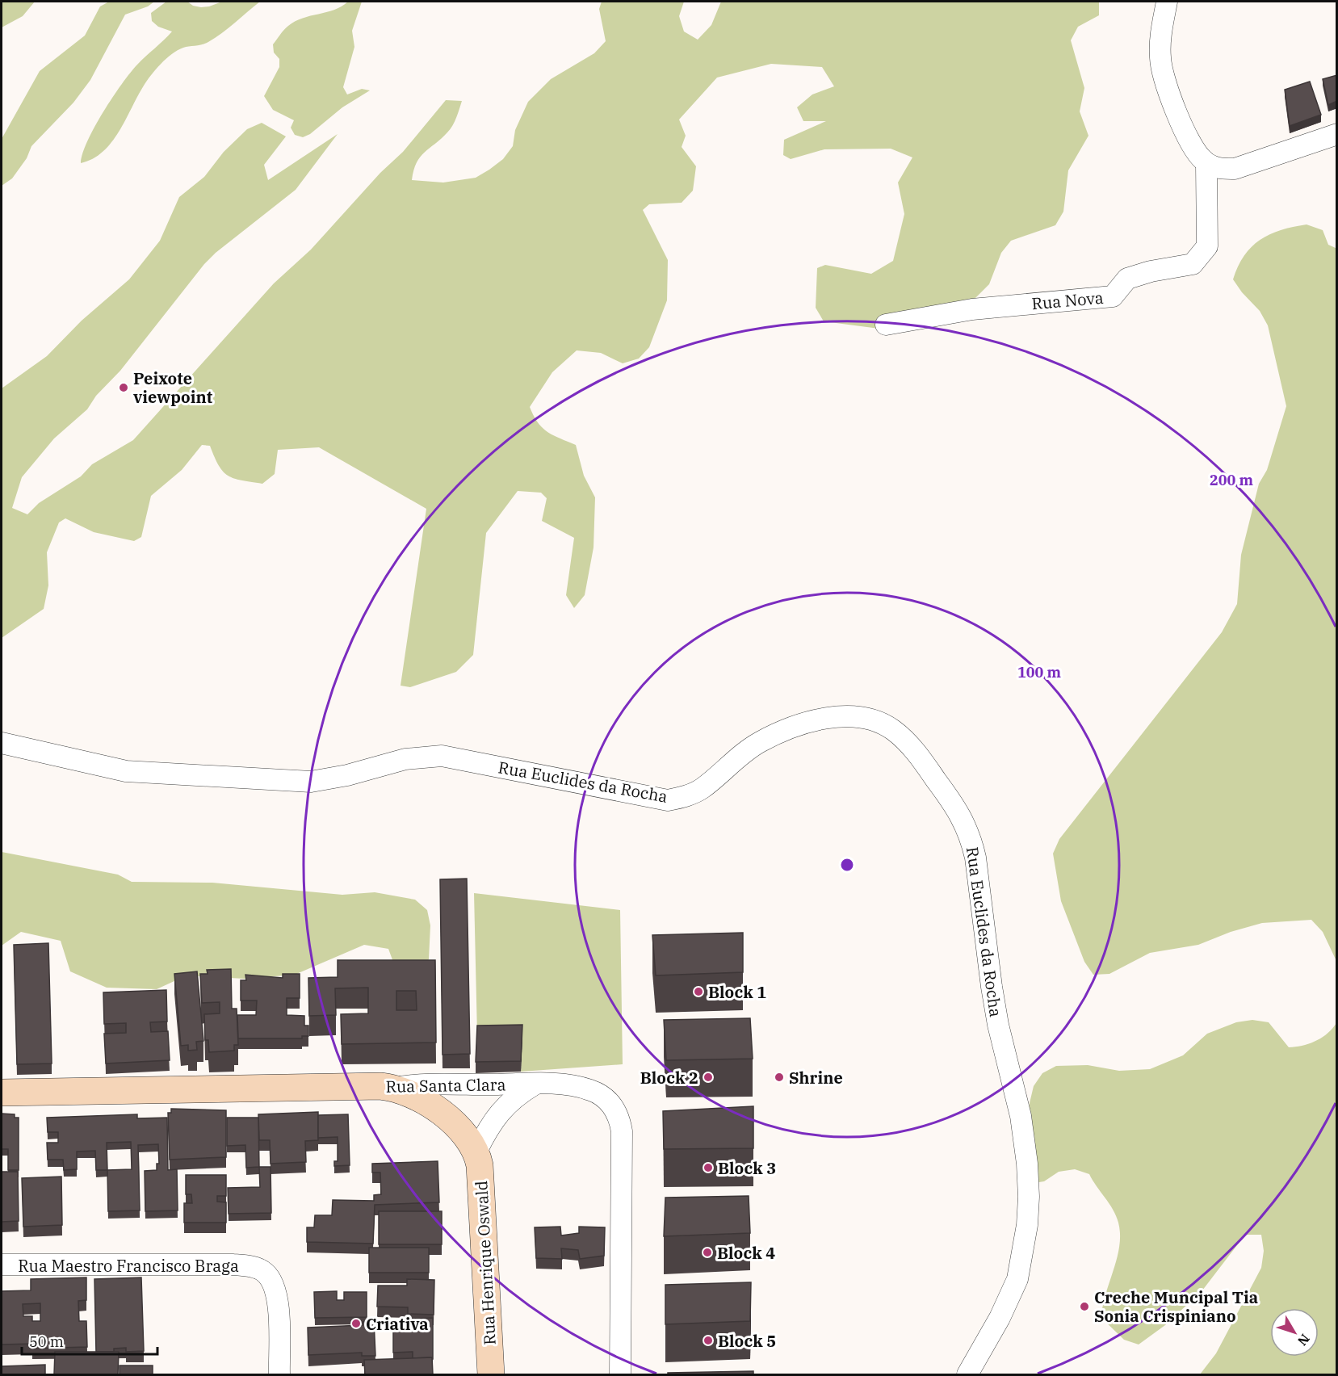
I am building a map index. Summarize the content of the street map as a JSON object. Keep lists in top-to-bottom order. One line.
{"streets":{"main road":["Rua Santa Clara","Rua Henrique Oswald"],"street":["Rua Nova","Rua Euclides da Rocha","Rua Maestro Francisco Braga"]},"crossings":[["Rua Santa Clara","Rua Henrique Oswald"]],"places":["Peixote viewpoint","Block 1","Block 2","Shrine","Block 3","Block 4","Creche Muncipal Tia Sonia Crispiniano","Criativa","Block 5"],"scale_bar":"50 m","north":"bottom right","rings":["200 m","100 m"]}
